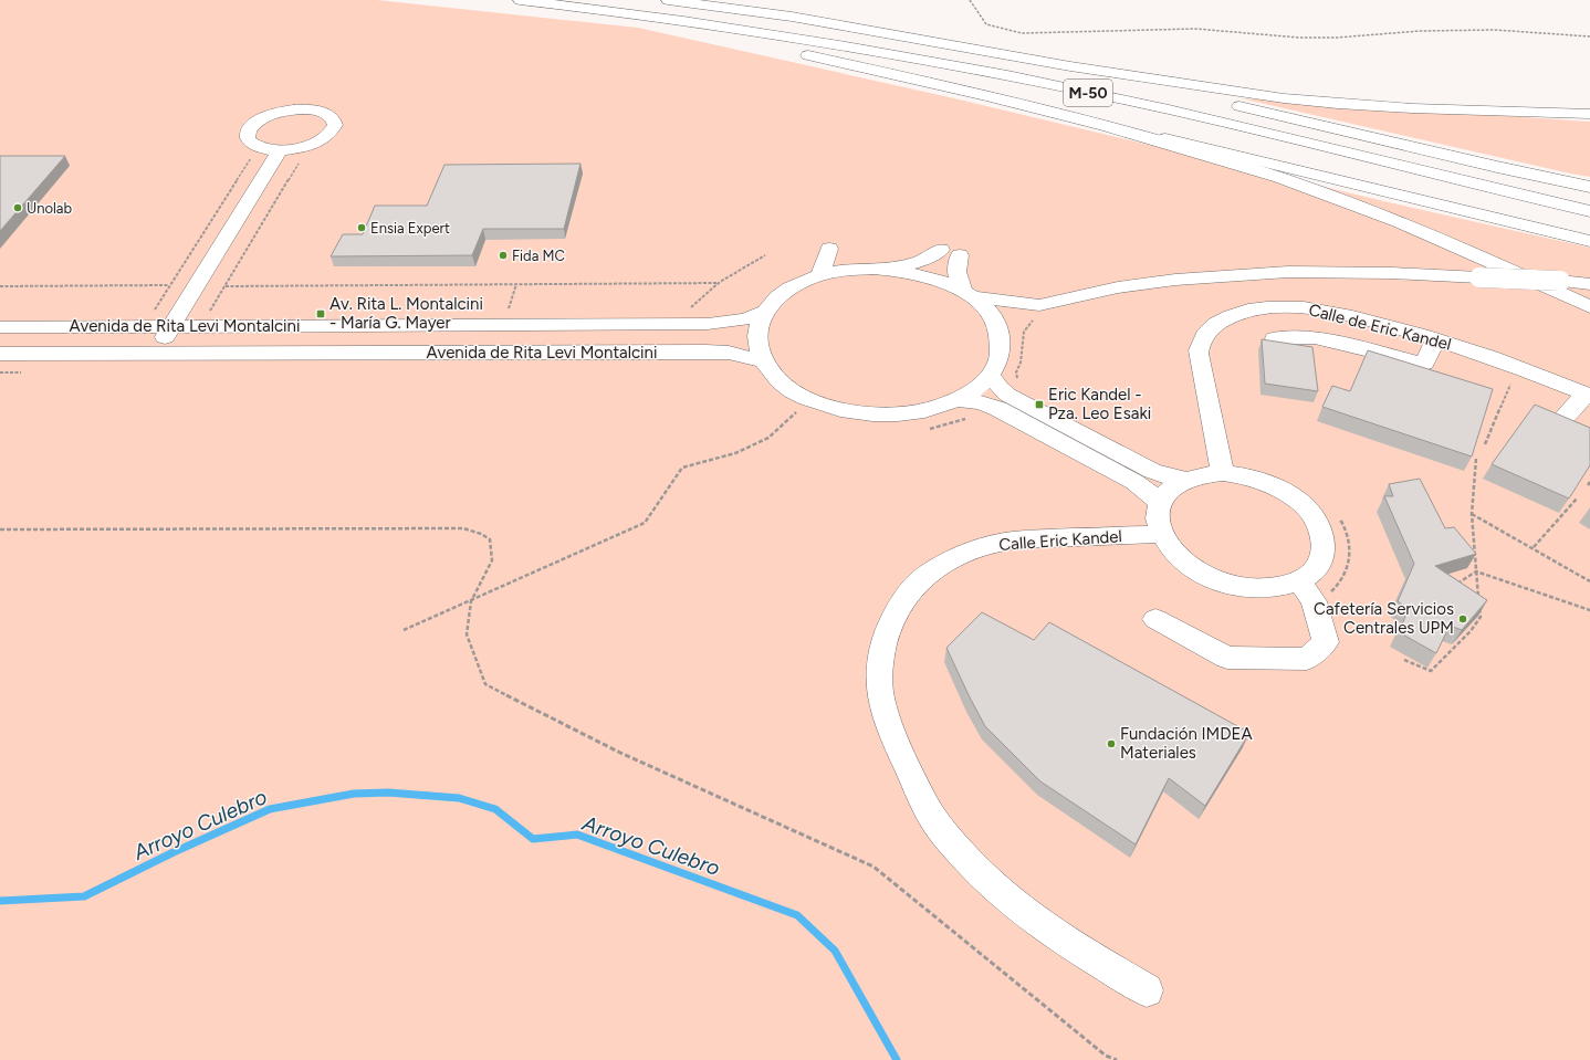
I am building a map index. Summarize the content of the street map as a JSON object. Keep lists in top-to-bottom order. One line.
{"streets":{"main road":["M-50","Avenida de Rita Levi Montalcini","Calle de Eric Kandel","Calle Eric Kandel"]},"crossings":[["Calle de Eric Kandel","Calle Eric Kandel"]],"water":["Arroyo Culebro"],"places":{"other":["Unolab","Ensia Expert","Fida MC","Cafetería Servicios Centrales UPM","Fundación IMDEA Materiales"],"transit":["Av. Rita L. Montalcini - María G. Mayer","Eric Kandel - Pza. Leo Esaki"]}}
